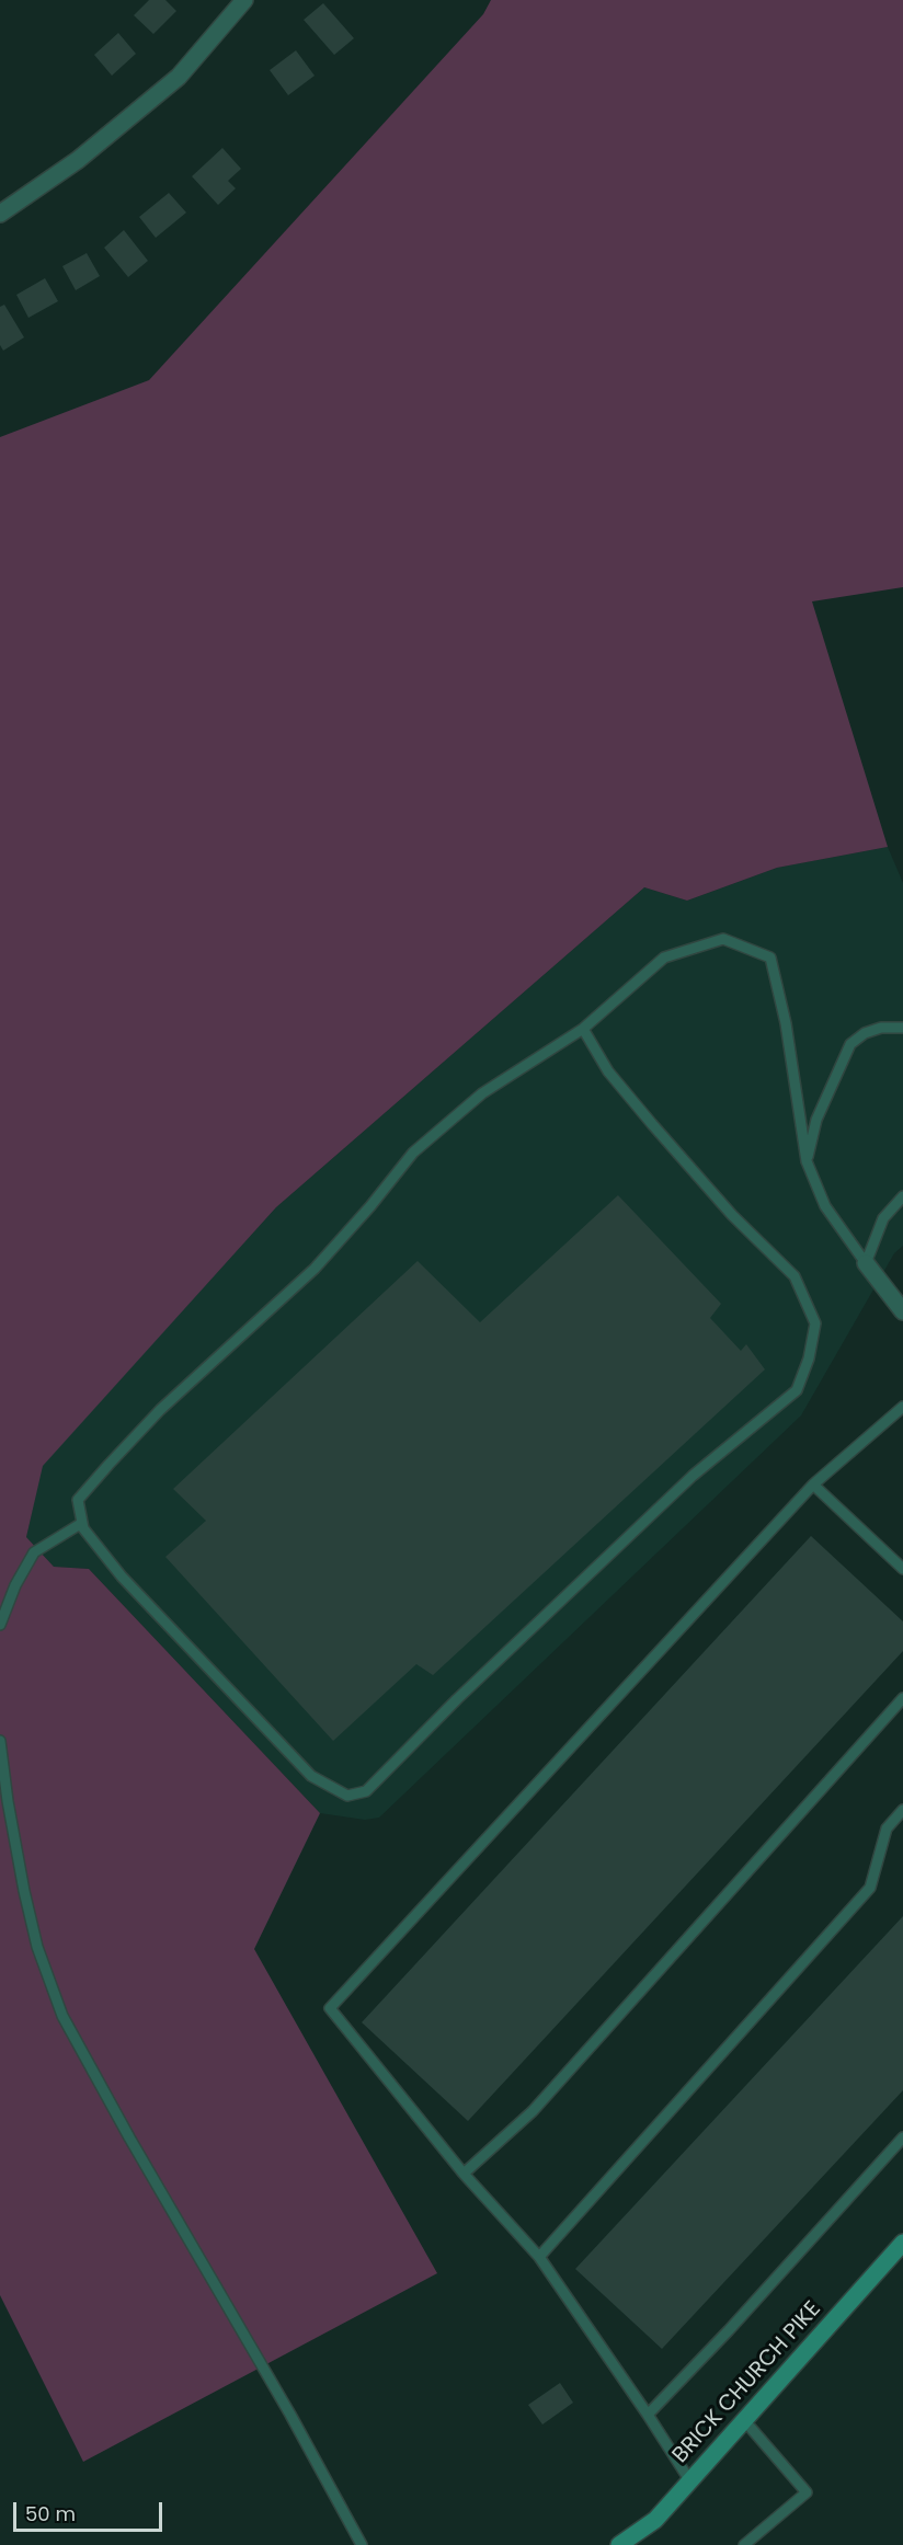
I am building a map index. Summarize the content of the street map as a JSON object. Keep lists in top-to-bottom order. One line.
{"streets":{"main road":["BRICK CHURCH PIKE"]},"scale_bar":"50 m"}
